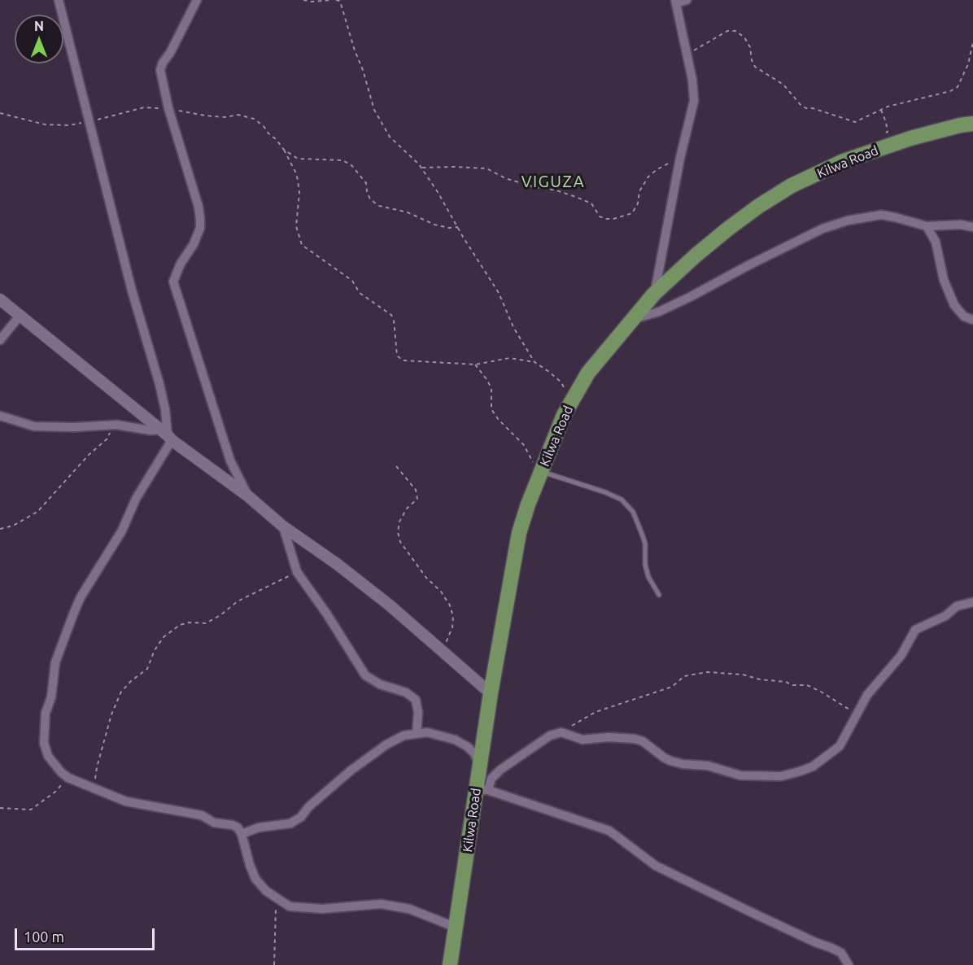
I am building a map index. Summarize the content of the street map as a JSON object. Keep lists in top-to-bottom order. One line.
{"streets":{"highway":["Kilwa Road"]},"districts":["VIGUZA"],"scale_bar":"100 m","north":"top"}
